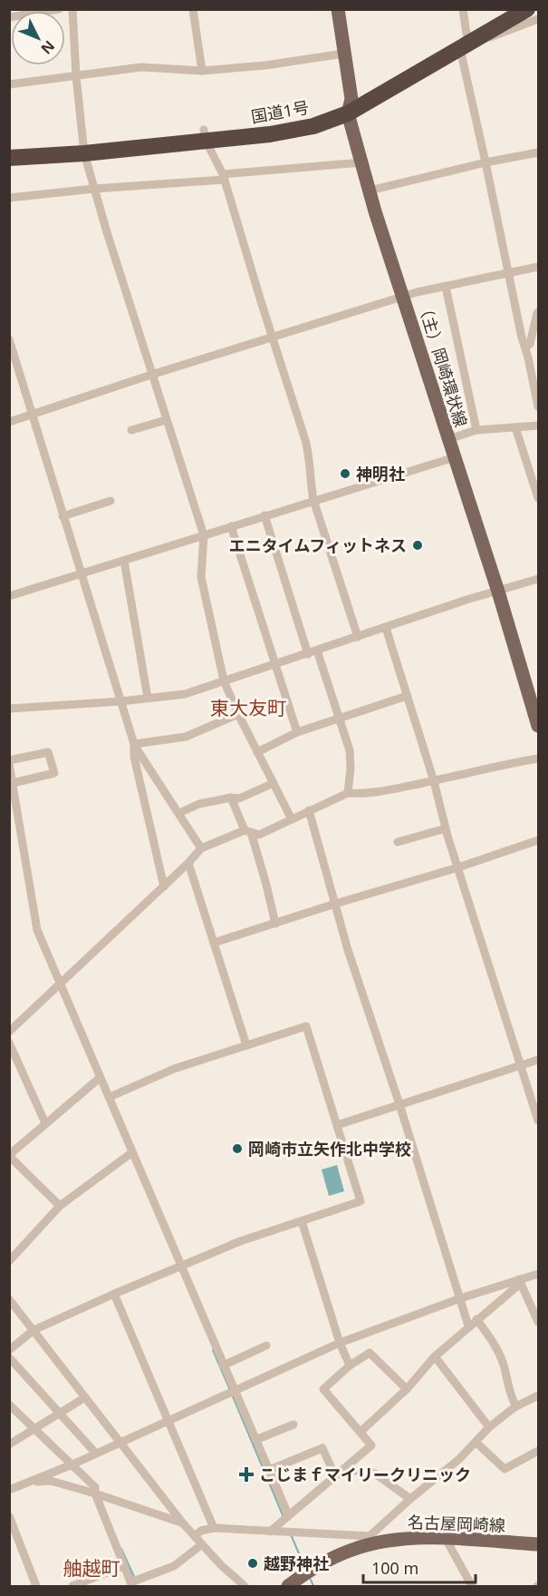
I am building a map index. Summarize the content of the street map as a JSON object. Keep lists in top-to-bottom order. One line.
{"streets":{"highway":["国道1号"],"main road":["（主）岡崎環状線","名古屋岡崎線"]},"crossings":[["国道1号","（主）岡崎環状線"]],"districts":["東大友町","舳越町"],"places":{"other":["神明社","エニタイムフィットネス","岡崎市立矢作北中学校","越野神社"],"health":["こじまｆマイリークリニック"]},"scale_bar":"100 m","north":"bottom right"}
